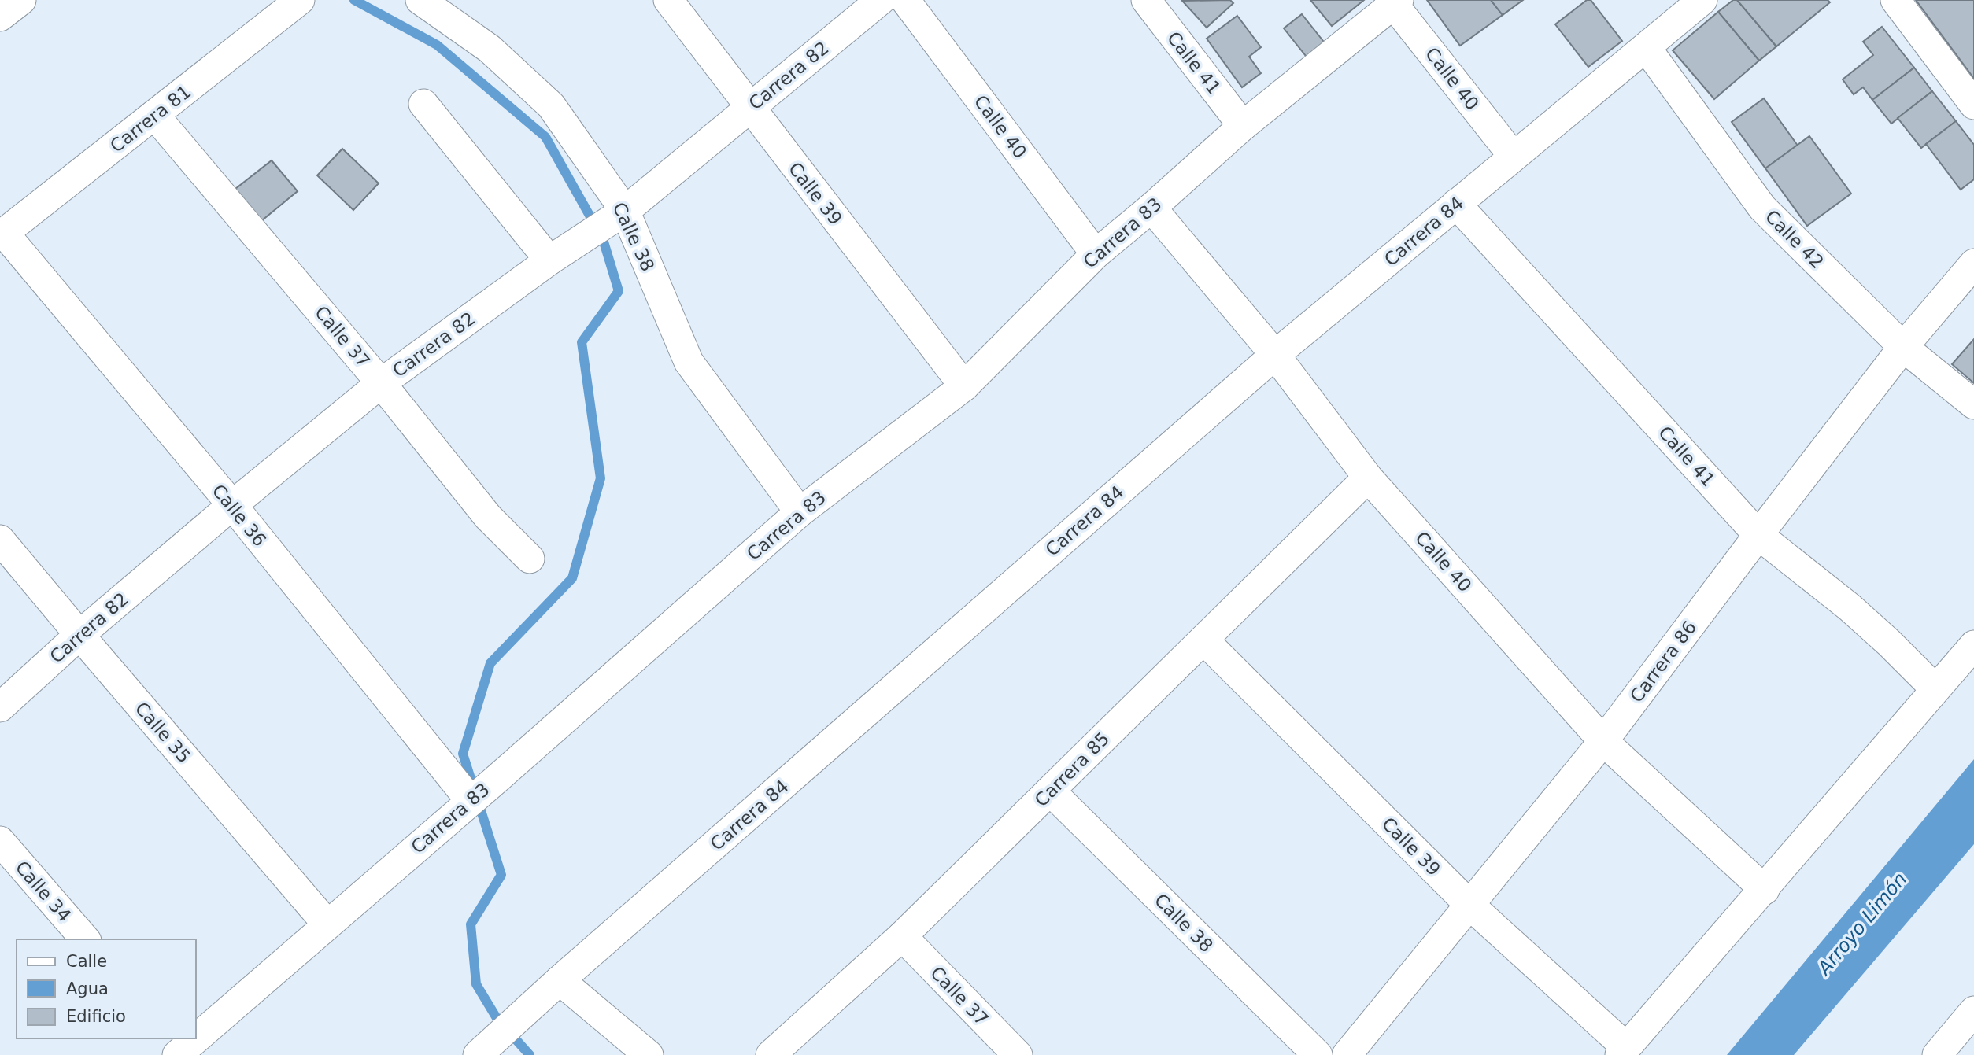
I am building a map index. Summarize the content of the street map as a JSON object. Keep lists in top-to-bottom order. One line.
{"streets":{"street":["Calle 41","Carrera 82","Calle 40","Carrera 81","Calle 39","Carrera 84","Carrera 83","Calle 38","Calle 42","Calle 37","Calle 36","Carrera 86","Calle 35","Carrera 85","Calle 34"]},"crossings":[["Calle 41","Carrera 84"],["Calle 41","Carrera 83"],["Calle 41","Carrera 86"],["Carrera 82","Calle 39"],["Carrera 82","Calle 38"],["Carrera 82","Calle 37"],["Carrera 82","Calle 36"],["Carrera 82","Calle 35"],["Calle 40","Carrera 84"],["Calle 40","Carrera 83"],["Calle 40","Carrera 86"],["Calle 40","Carrera 85"],["Carrera 81","Calle 37"],["Carrera 81","Calle 36"],["Calle 39","Carrera 83"],["Calle 39","Carrera 86"],["Calle 39","Carrera 85"],["Carrera 84","Calle 42"],["Carrera 83","Calle 38"],["Carrera 83","Calle 36"],["Carrera 83","Calle 35"],["Calle 38","Carrera 85"],["Calle 42","Carrera 86"],["Calle 37","Carrera 85"]],"water":["Arroyo Limón"],"legend":["Calle","Agua","Edificio"]}
